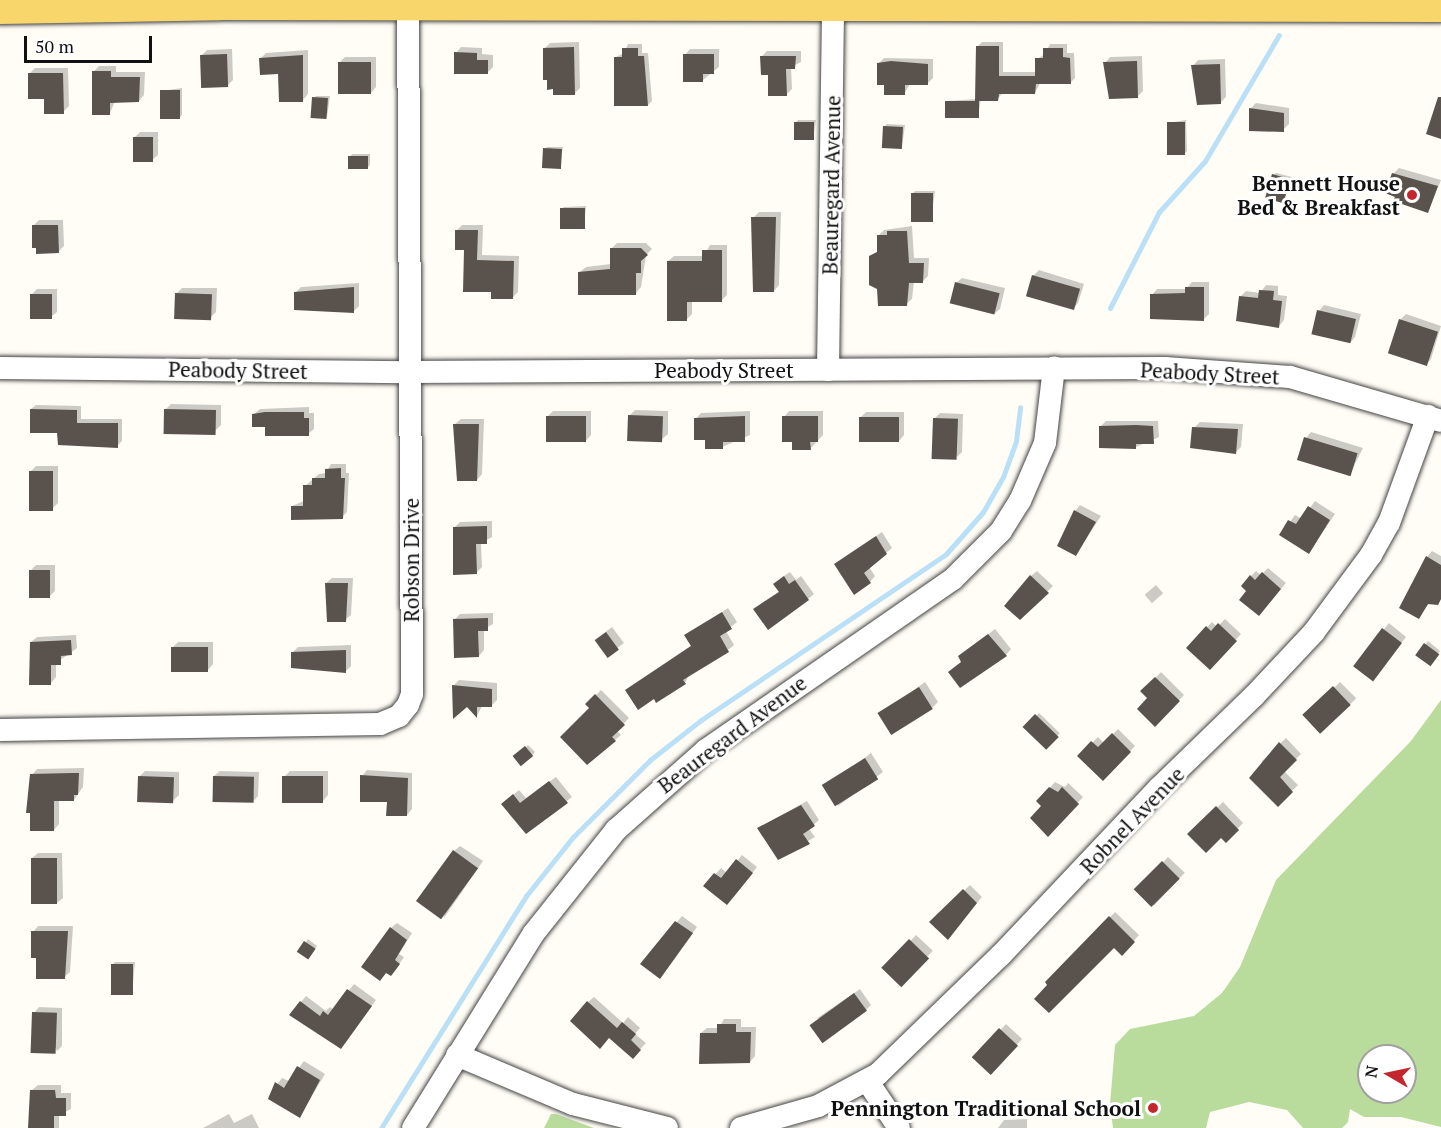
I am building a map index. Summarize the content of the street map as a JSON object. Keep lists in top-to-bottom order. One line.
{"streets":{"street":["Beauregard Avenue","Peabody Street","Robson Drive","Robnel Avenue"]},"crossings":[["Beauregard Avenue","Peabody Street"],["Peabody Street","Robson Drive"],["Peabody Street","Robnel Avenue"]],"places":["Bennett House Bed & Breakfast","Pennington Traditional School"],"scale_bar":"50 m","north":"left"}
